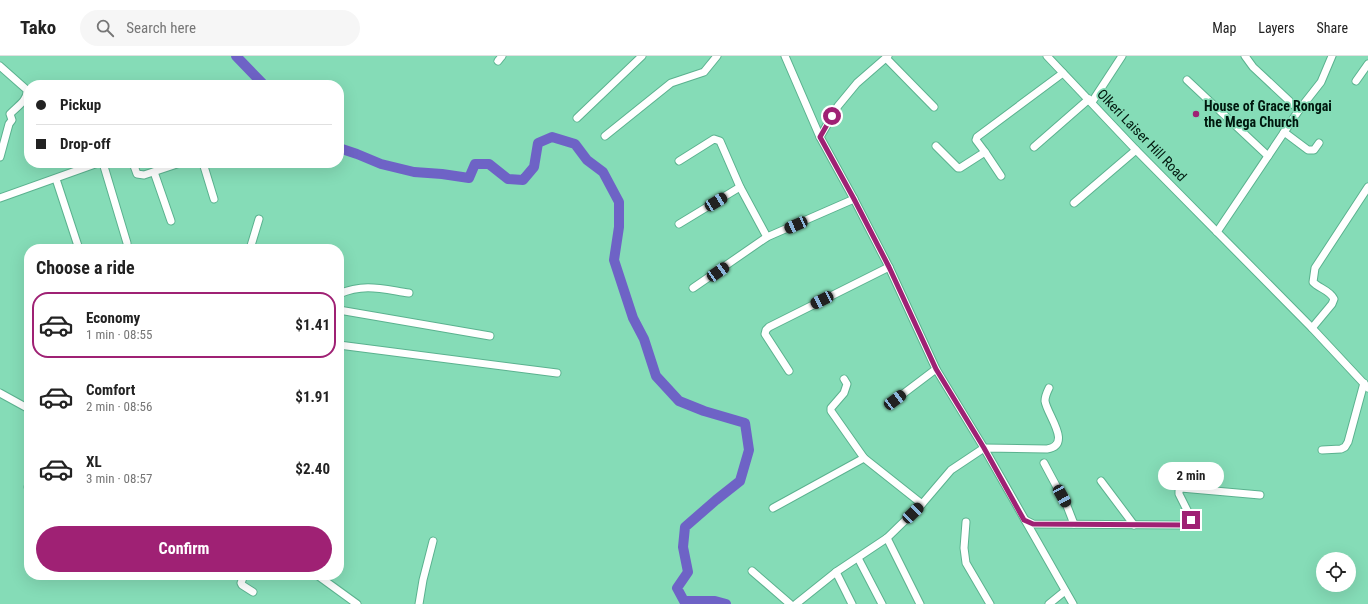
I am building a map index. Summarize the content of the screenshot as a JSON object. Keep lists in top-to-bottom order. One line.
{"streets":{"street":["Olkeri Laiser Hill Road"]},"places":["House of Grace Rongai the Mega Church"],"page":{"header":"Tako","search":"Search here","nav":["Map","Layers","Share"],"banner":["Pickup","Drop-off"],"heading":"Choose a ride","list":[{"name":"Economy","note":"1 min · 08:55","value":"$1.41"},{"name":"Comfort","note":"2 min · 08:56","value":"$1.91"},{"name":"XL","note":"3 min · 08:57","value":"$2.40"}],"bubble":"2 min","buttons":"Confirm"}}
